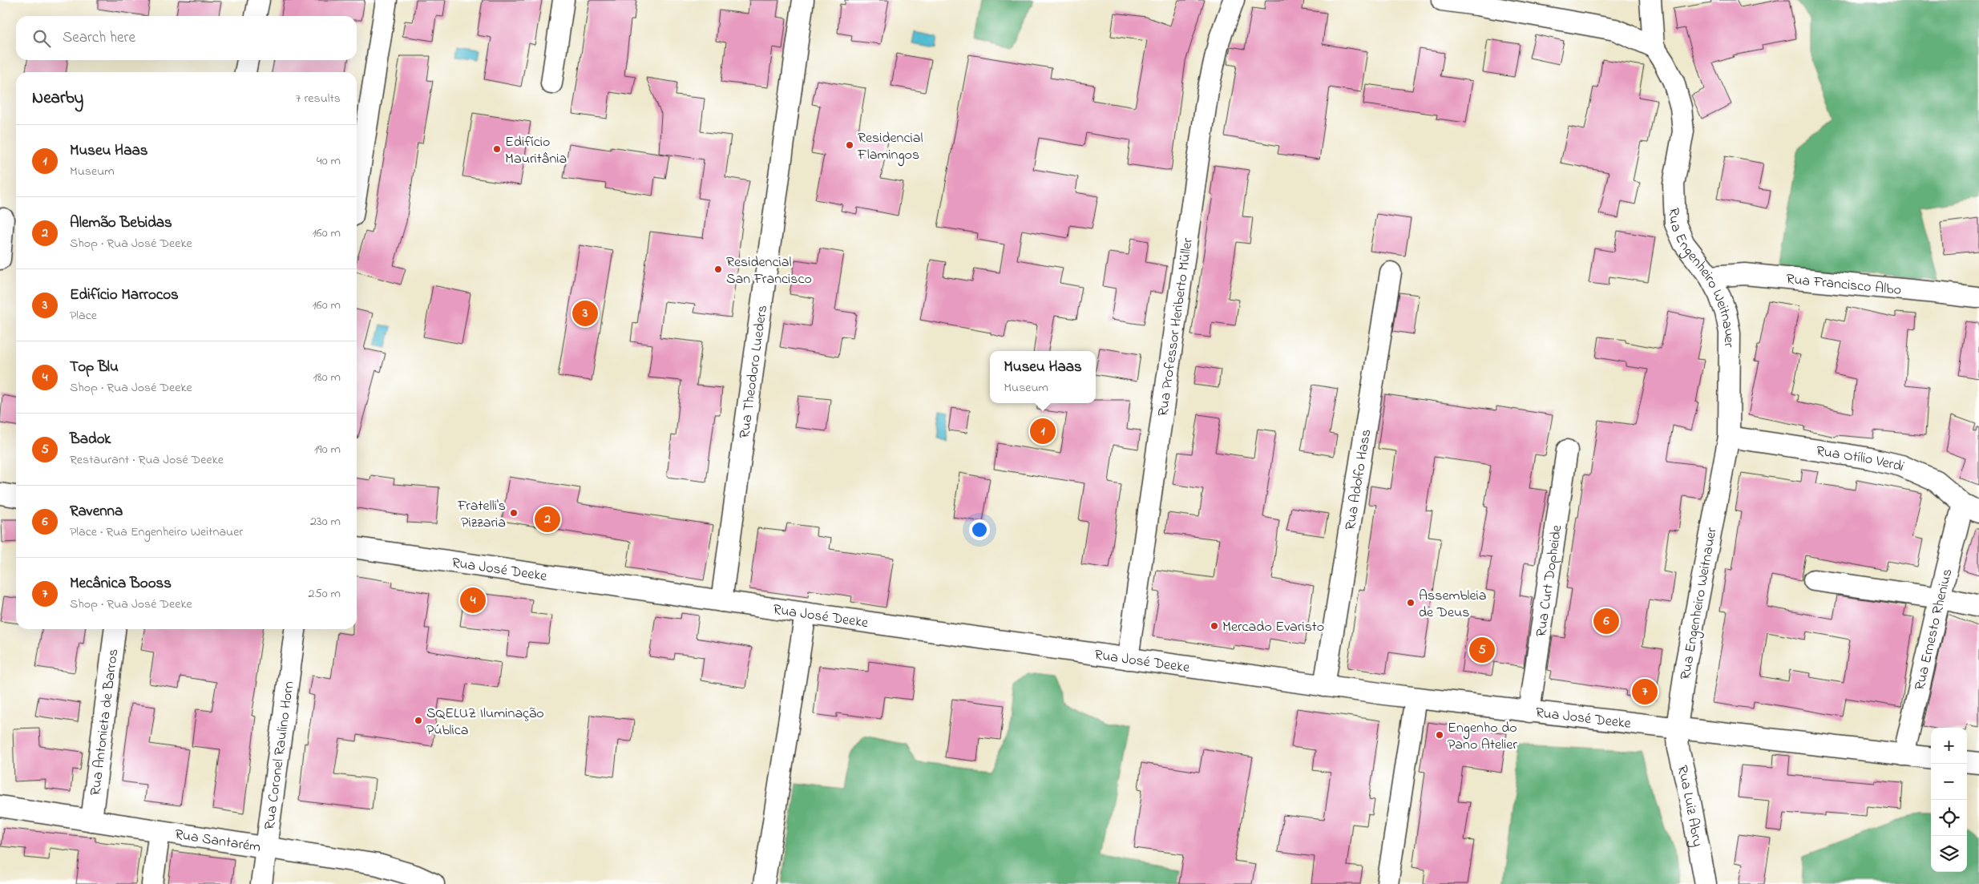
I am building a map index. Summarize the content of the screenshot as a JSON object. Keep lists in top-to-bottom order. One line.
{"streets":{"street":["Rua Engenheiro Weitnauer","Rua Francisco Albo","Rua Professor Heriberto Müller","Rua Theodoro Lueders","Rua Otílio Verdi","Rua Adolfo Hass","Rua José Deeke","Rua Curt Dopheide","Rua Ernesto Rhenius","Rua Antonieta de Barros","Rua Coronel Raulino Horn","Rua Luiz Abry","Rua Santarém"]},"crossings":[["Rua Engenheiro Weitnauer","Rua Francisco Albo"],["Rua Engenheiro Weitnauer","Rua Otílio Verdi"],["Rua Engenheiro Weitnauer","Rua José Deeke"],["Rua Engenheiro Weitnauer","Rua Luiz Abry"],["Rua Professor Heriberto Müller","Rua José Deeke"],["Rua Theodoro Lueders","Rua José Deeke"],["Rua Otílio Verdi","Rua Ernesto Rhenius"],["Rua Adolfo Hass","Rua José Deeke"],["Rua José Deeke","Rua Curt Dopheide"],["Rua José Deeke","Rua Ernesto Rhenius"],["Rua José Deeke","Rua Luiz Abry"],["Rua Antonieta de Barros","Rua Santarém"],["Rua Coronel Raulino Horn","Rua Santarém"]],"places":["Residencial Flamingos","Edifício Mauritânia","Residencial San Francisco","Fratelli's Pizzaria","Assembleia de Deus","Mercado Evaristo","SQELUZ Iluminação Pública","Engenho do Pano Atelier"],"page":{"search":"Search here","heading":["Nearby","7 results"],"list":[{"mark":"1","name":"Museu Haas","note":"Museum","value":"40 m"},{"mark":"2","name":"Alemão Bebidas","note":"Shop · Rua José Deeke","value":"160 m"},{"mark":"3","name":"Edifício Marrocos","note":"Place","value":"160 m"},{"mark":"4","name":"Top Blu","note":"Shop · Rua José Deeke","value":"180 m"},{"mark":"5","name":"Badok","note":"Restaurant · Rua José Deeke","value":"190 m"},{"mark":"6","name":"Ravenna","note":"Place · Rua Engenheiro Weitnauer","value":"230 m"},{"mark":"7","name":"Mecânica Booss","note":"Shop · Rua José Deeke","value":"250 m"}],"pins":["3","1","2","4","6","5","7"],"popup":["Museu Haas","Museum"],"map_buttons":["+","−"]}}
